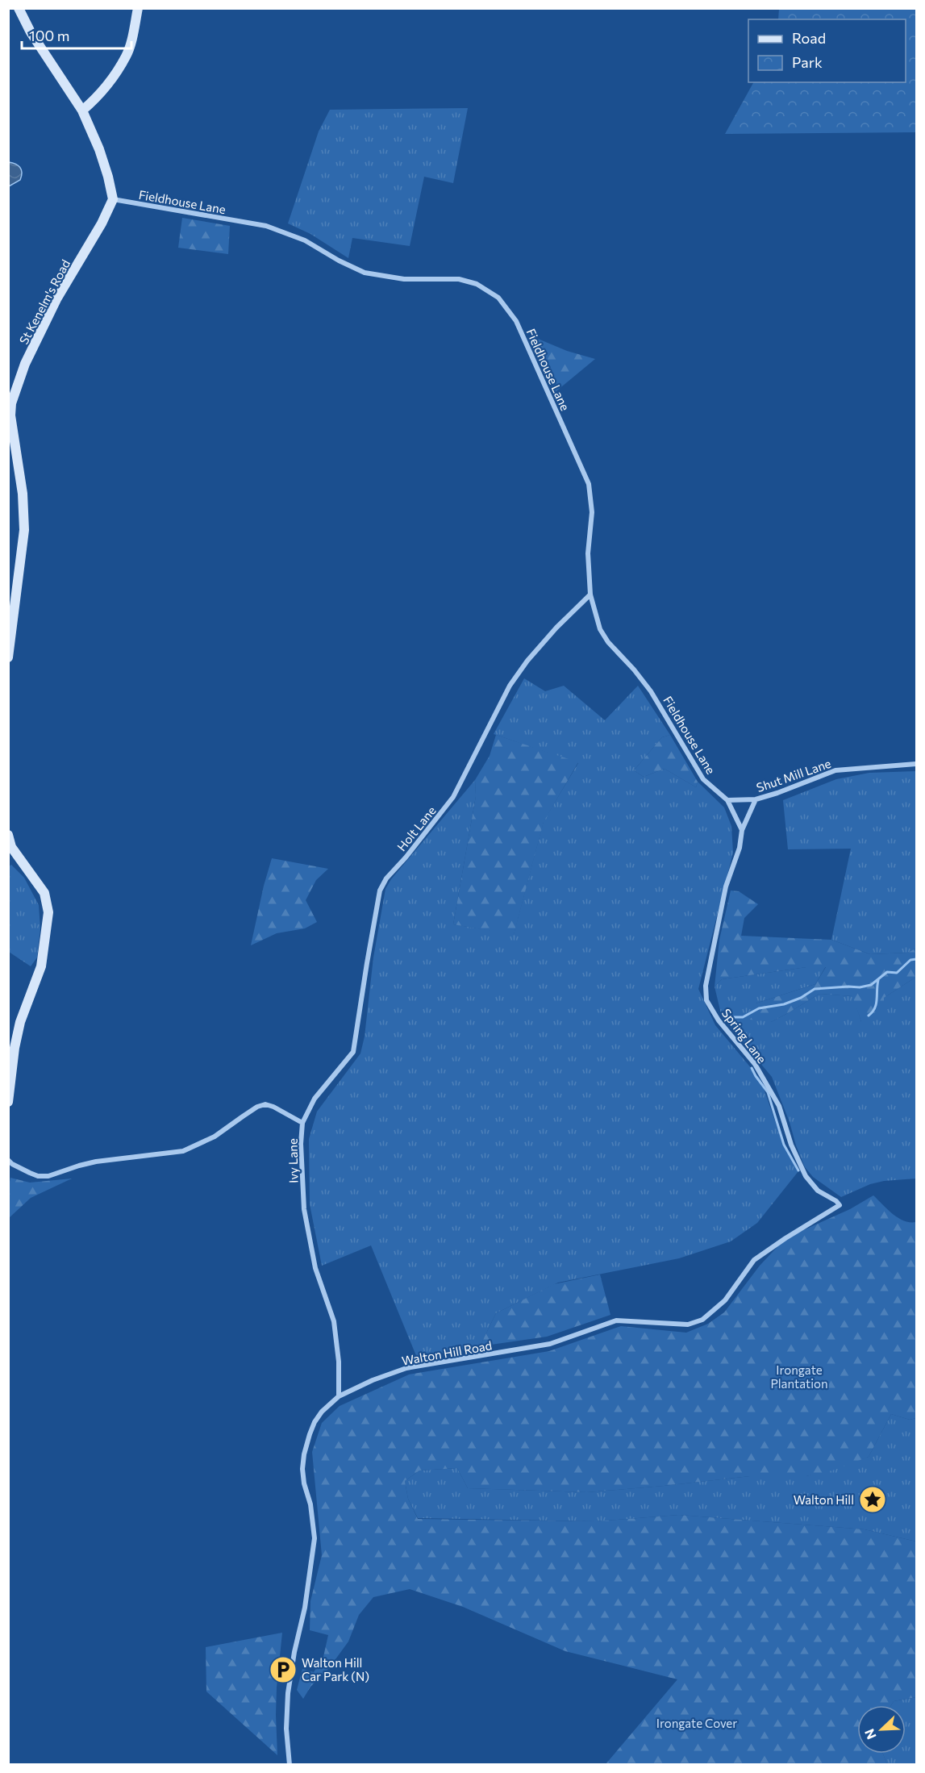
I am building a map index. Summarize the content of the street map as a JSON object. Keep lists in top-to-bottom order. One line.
{"streets":{"street":["Fieldhouse Lane","St Kenelm's Road","Shut Mill Lane","Holt Lane","Spring Lane","Ivy Lane","Walton Hill Road"]},"crossings":[["Fieldhouse Lane","St Kenelm's Road"],["Fieldhouse Lane","Shut Mill Lane"],["Fieldhouse Lane","Holt Lane"],["Shut Mill Lane","Spring Lane"],["Holt Lane","Ivy Lane"],["Spring Lane","Walton Hill Road"],["Ivy Lane","Walton Hill Road"]],"parks":["Irongate Plantation","Irongate Cover"],"places":{"place":["Walton Hill"],"parking":["Walton Hill Car Park (N)"]},"legend":["Road","Park"],"scale_bar":"100 m","north":"bottom left"}
